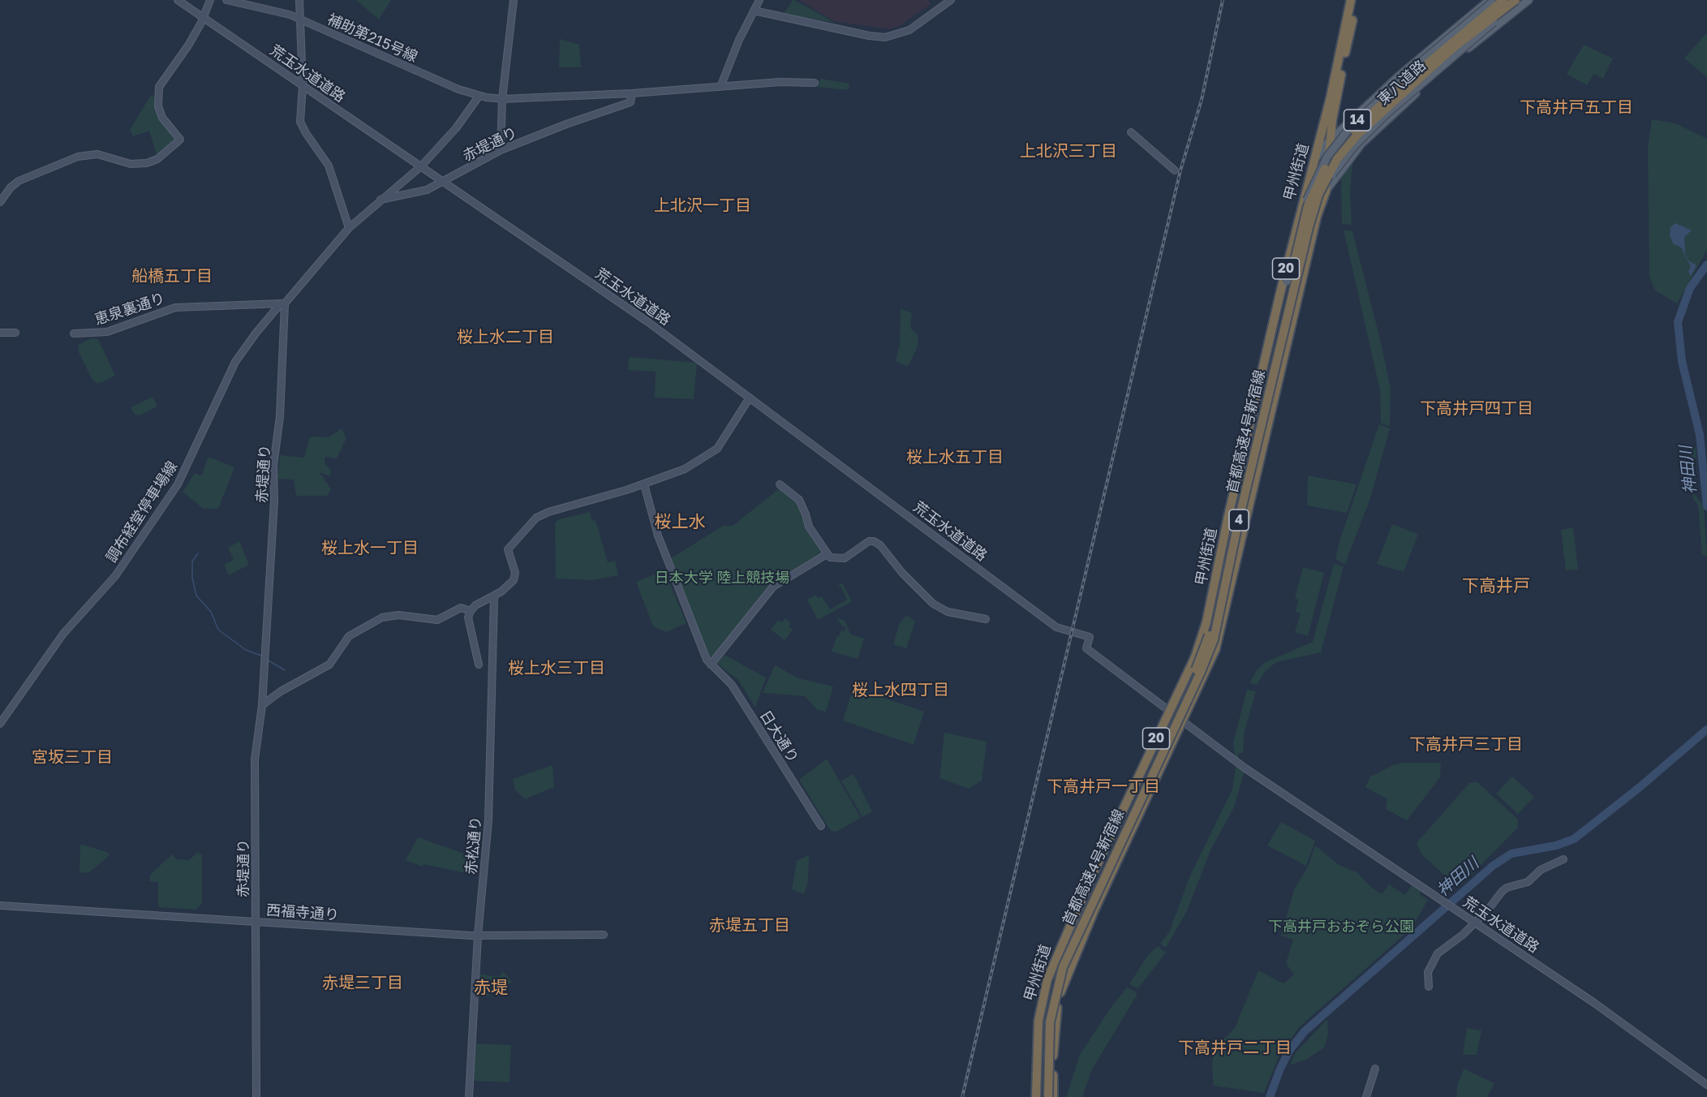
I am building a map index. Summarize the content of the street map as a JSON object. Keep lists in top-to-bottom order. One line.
{"streets":{"highway":["甲州街道","20","首都高速4号新宿線","4"],"main road":["東八道路","14"],"street":["補助第215号線","荒玉水道道路","赤堤通り","恵泉裏通り","調布経堂停車場線","日大通り","赤松通り","西福寺通り"]},"crossings":[["荒玉水道道路","赤堤通り"],["荒玉水道道路","甲州街道"],["東八道路","14"],["東八道路","甲州街道"],["14","甲州街道"],["赤堤通り","恵泉裏通り"],["赤堤通り","調布経堂停車場線"],["赤堤通り","西福寺通り"],["恵泉裏通り","調布経堂停車場線"],["赤松通り","西福寺通り"]],"districts":["下高井戸五丁目","上北沢三丁目","上北沢一丁目","船橋五丁目","桜上水二丁目","下高井戸四丁目","桜上水五丁目","桜上水","桜上水一丁目","下高井戸","桜上水三丁目","桜上水四丁目","下高井戸三丁目","宮坂三丁目","下高井戸一丁目","赤堤五丁目","赤堤三丁目","赤堤","下高井戸二丁目"],"water":["神田川"],"parks":["日本大学 陸上競技場","下高井戸おおぞら公園"]}
